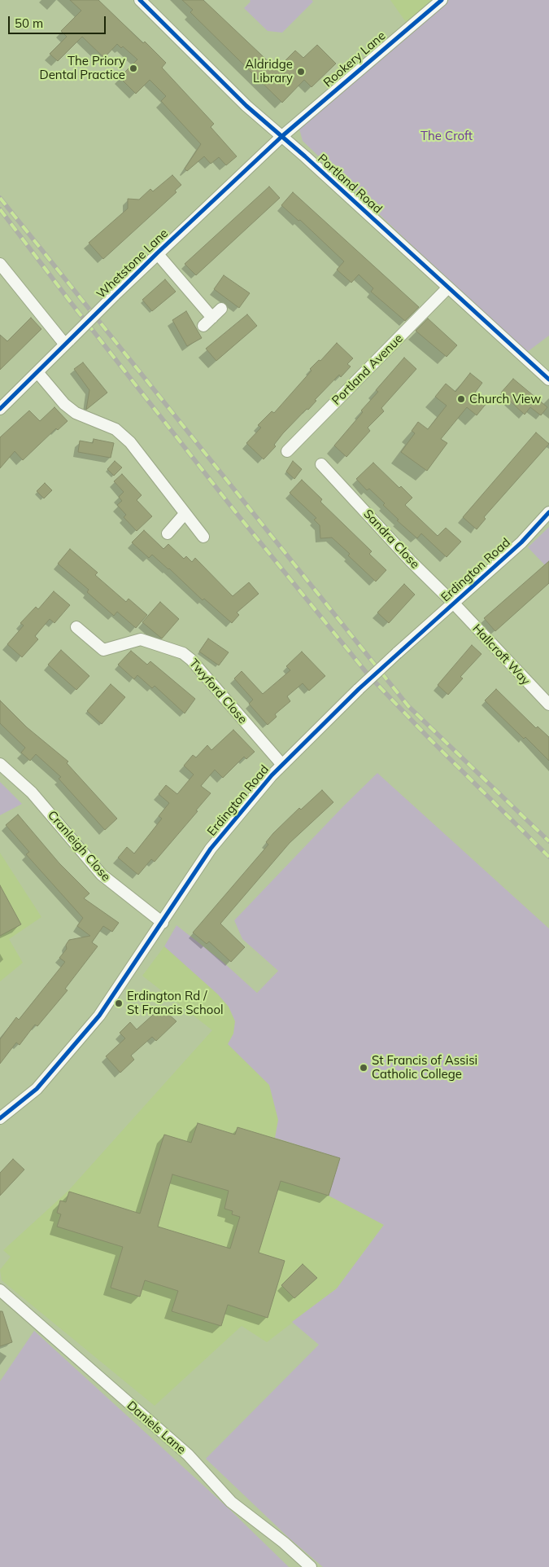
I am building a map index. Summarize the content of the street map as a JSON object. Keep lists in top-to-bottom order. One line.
{"streets":{"street":["Rookery Lane","Portland Road","Whetstone Lane","Portland Avenue","Sandra Close","Erdington Road","Hallcroft Way","Twyford Close","Cranleigh Close","Daniels Lane"]},"crossings":[["Rookery Lane","Portland Road"],["Rookery Lane","Whetstone Lane"],["Portland Road","Whetstone Lane"],["Portland Road","Portland Avenue"],["Sandra Close","Erdington Road"],["Sandra Close","Hallcroft Way"],["Erdington Road","Hallcroft Way"],["Erdington Road","Twyford Close"],["Erdington Road","Cranleigh Close"]],"parks":["The Croft"],"places":["The Priory Dental Practice","Aldridge Library","Church View","Erdington Rd / St Francis School","St Francis of Assisi Catholic College"],"scale_bar":"50 m"}
